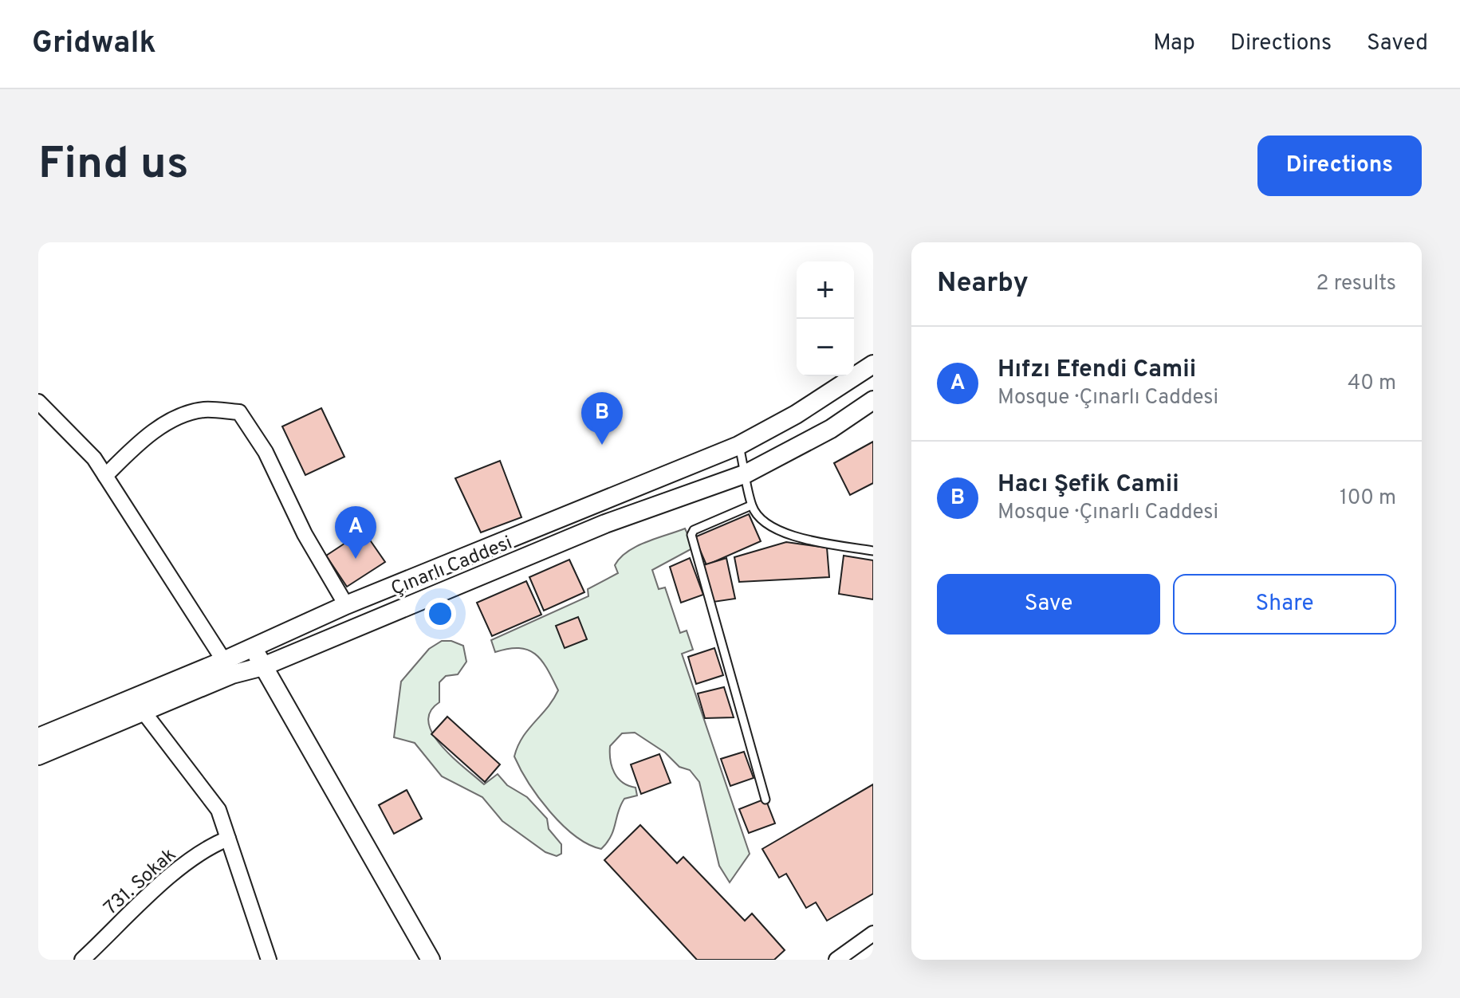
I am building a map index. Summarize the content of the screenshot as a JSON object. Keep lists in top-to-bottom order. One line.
{"streets":{"street":["Çınarlı Caddesi","731. Sokak"]},"page":{"header":"Gridwalk","nav":["Map","Directions","Saved"],"buttons":["Directions",["Save","Share"]],"title":"Find us","heading":["Nearby","2 results"],"map_buttons":["+","−"],"list":[{"mark":"A","name":"Hıfzı Efendi Camii","note":"Mosque · Çınarlı Caddesi","value":"40 m"},{"mark":"B","name":"Hacı Şefik Camii","note":"Mosque · Çınarlı Caddesi","value":"100 m"}],"pins":["B","A"]}}
